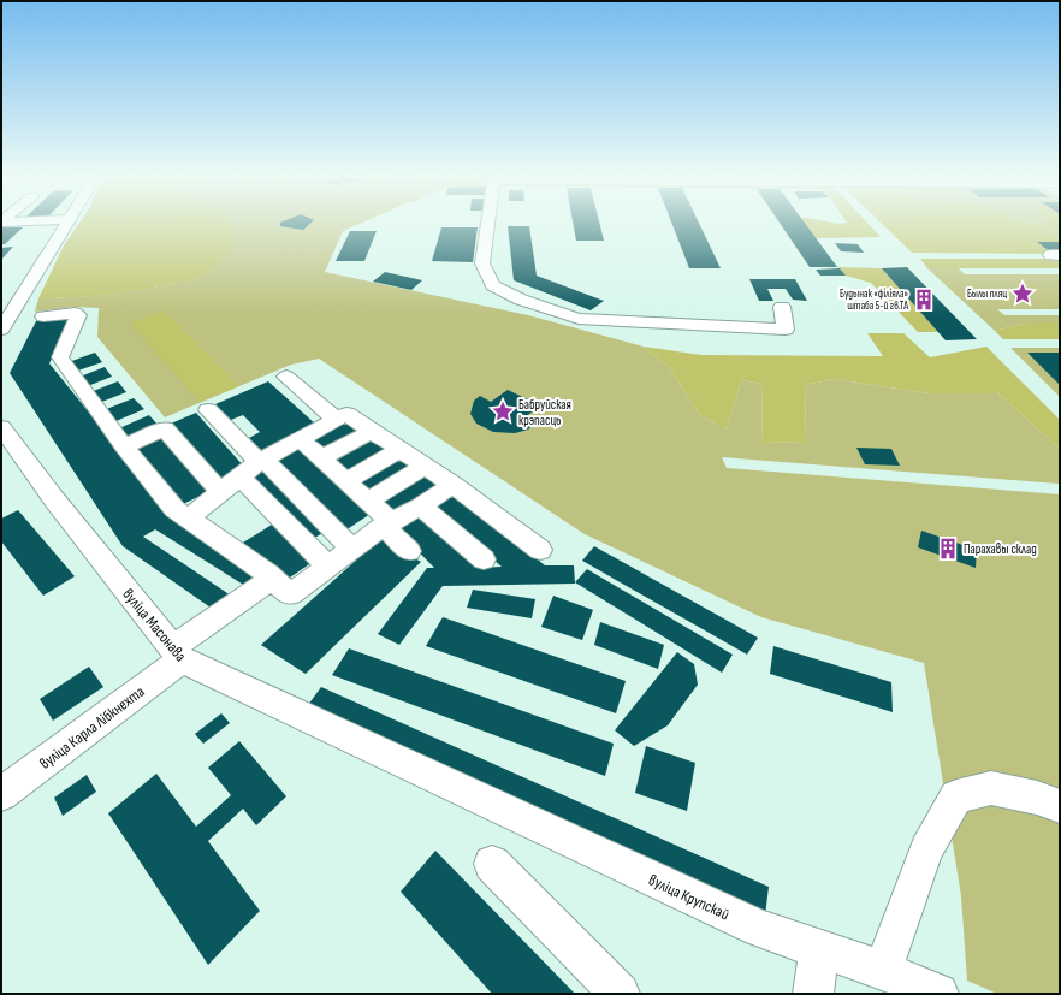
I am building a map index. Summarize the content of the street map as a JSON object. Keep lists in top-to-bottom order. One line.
{"streets":{"street":["вуліца Масонава","вуліца Карла Лібкнехта","вуліца Крупскай"]},"crossings":[["вуліца Масонава","вуліца Карла Лібкнехта"],["вуліца Масонава","вуліца Крупскай"]],"places":{"place":["Былы пляц","Бабруйская крэпасць"],"building":["Будынак «філіяла» штаба 5-й гв.ТА","Парахавы склад"]}}
